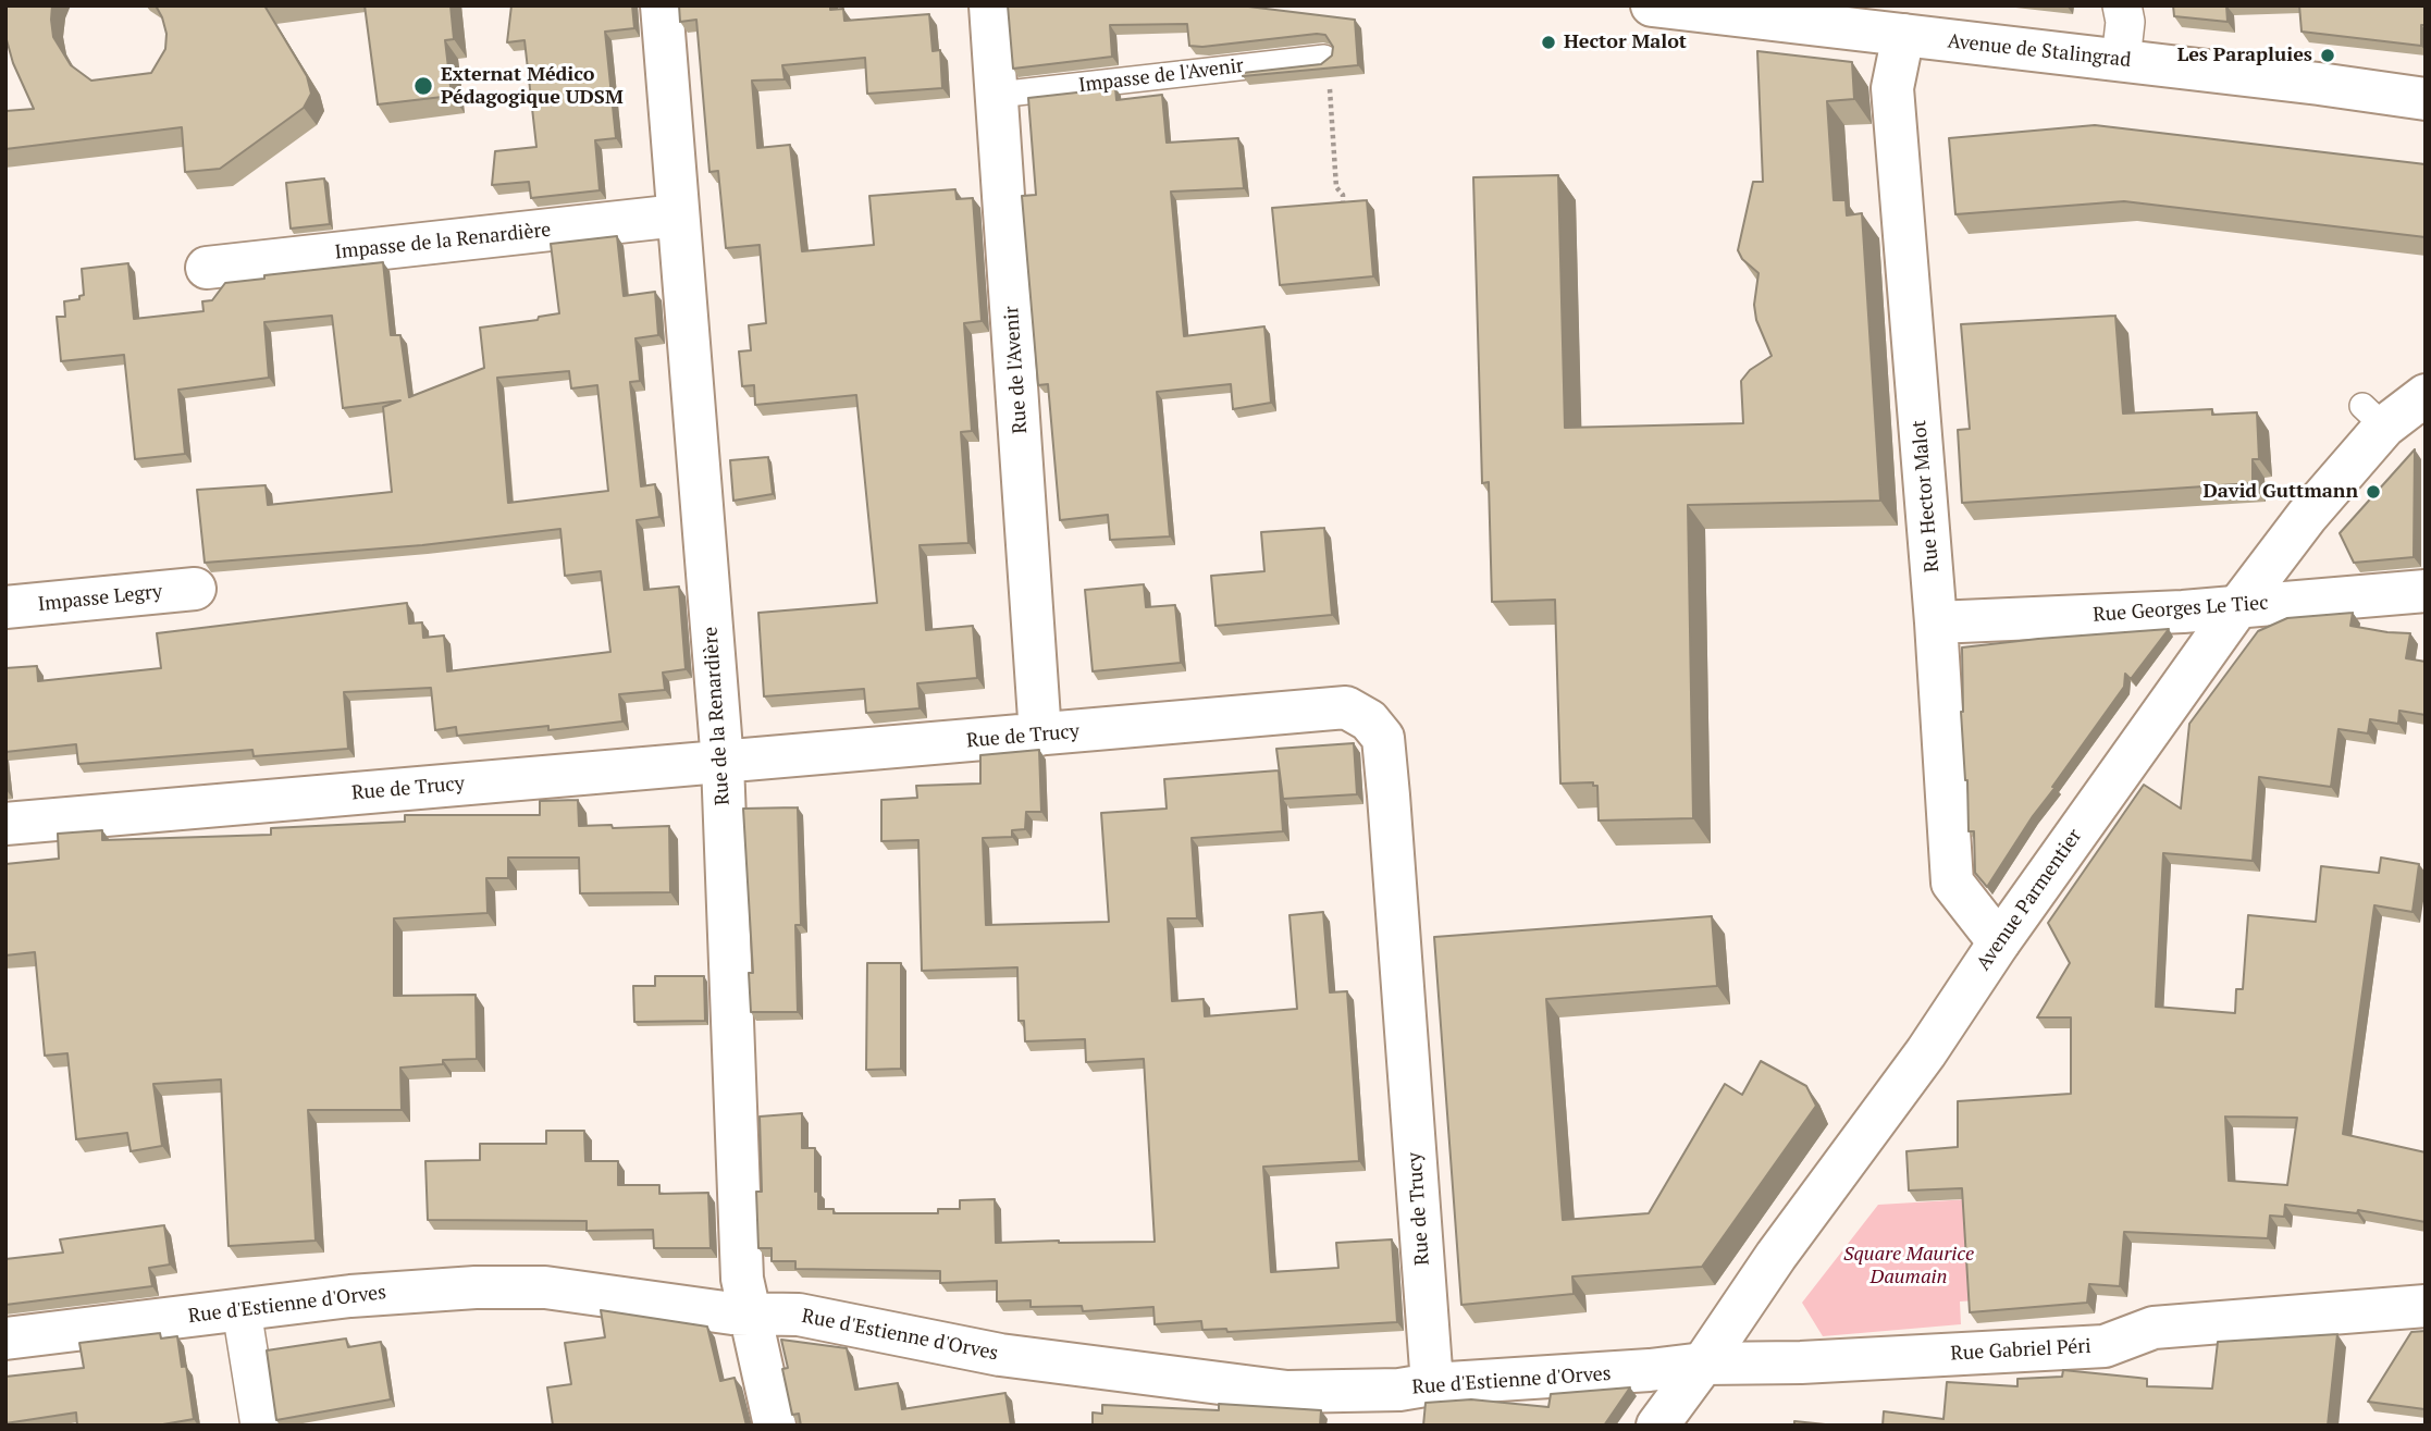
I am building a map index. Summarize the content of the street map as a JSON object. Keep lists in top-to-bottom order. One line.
{"streets":{"street":["Avenue de Stalingrad","Impasse de la Renardière","Rue de l'Avenir","Rue Hector Malot","Impasse Legry","Rue Georges Le Tiec","Rue de la Renardière","Rue de Trucy","Avenue Parmentier","Rue d'Estienne d'Orves","Rue Gabriel Péri"],"lane":["Impasse de l'Avenir"]},"crossings":[["Avenue de Stalingrad","Rue Hector Malot"],["Impasse de l'Avenir","Rue de l'Avenir"],["Impasse de la Renardière","Rue de la Renardière"],["Rue de l'Avenir","Rue de Trucy"],["Rue Hector Malot","Rue Georges Le Tiec"],["Rue Hector Malot","Avenue Parmentier"],["Rue Georges Le Tiec","Avenue Parmentier"],["Rue de la Renardière","Rue de Trucy"],["Rue de la Renardière","Rue d'Estienne d'Orves"],["Rue de Trucy","Rue d'Estienne d'Orves"],["Avenue Parmentier","Rue d'Estienne d'Orves"],["Avenue Parmentier","Rue Gabriel Péri"],["Rue d'Estienne d'Orves","Rue Gabriel Péri"]],"parks":["Square Maurice Daumain"],"places":["Hector Malot","Les Parapluies","Externat Médico Pédagogique UDSM","David Guttmann"]}
